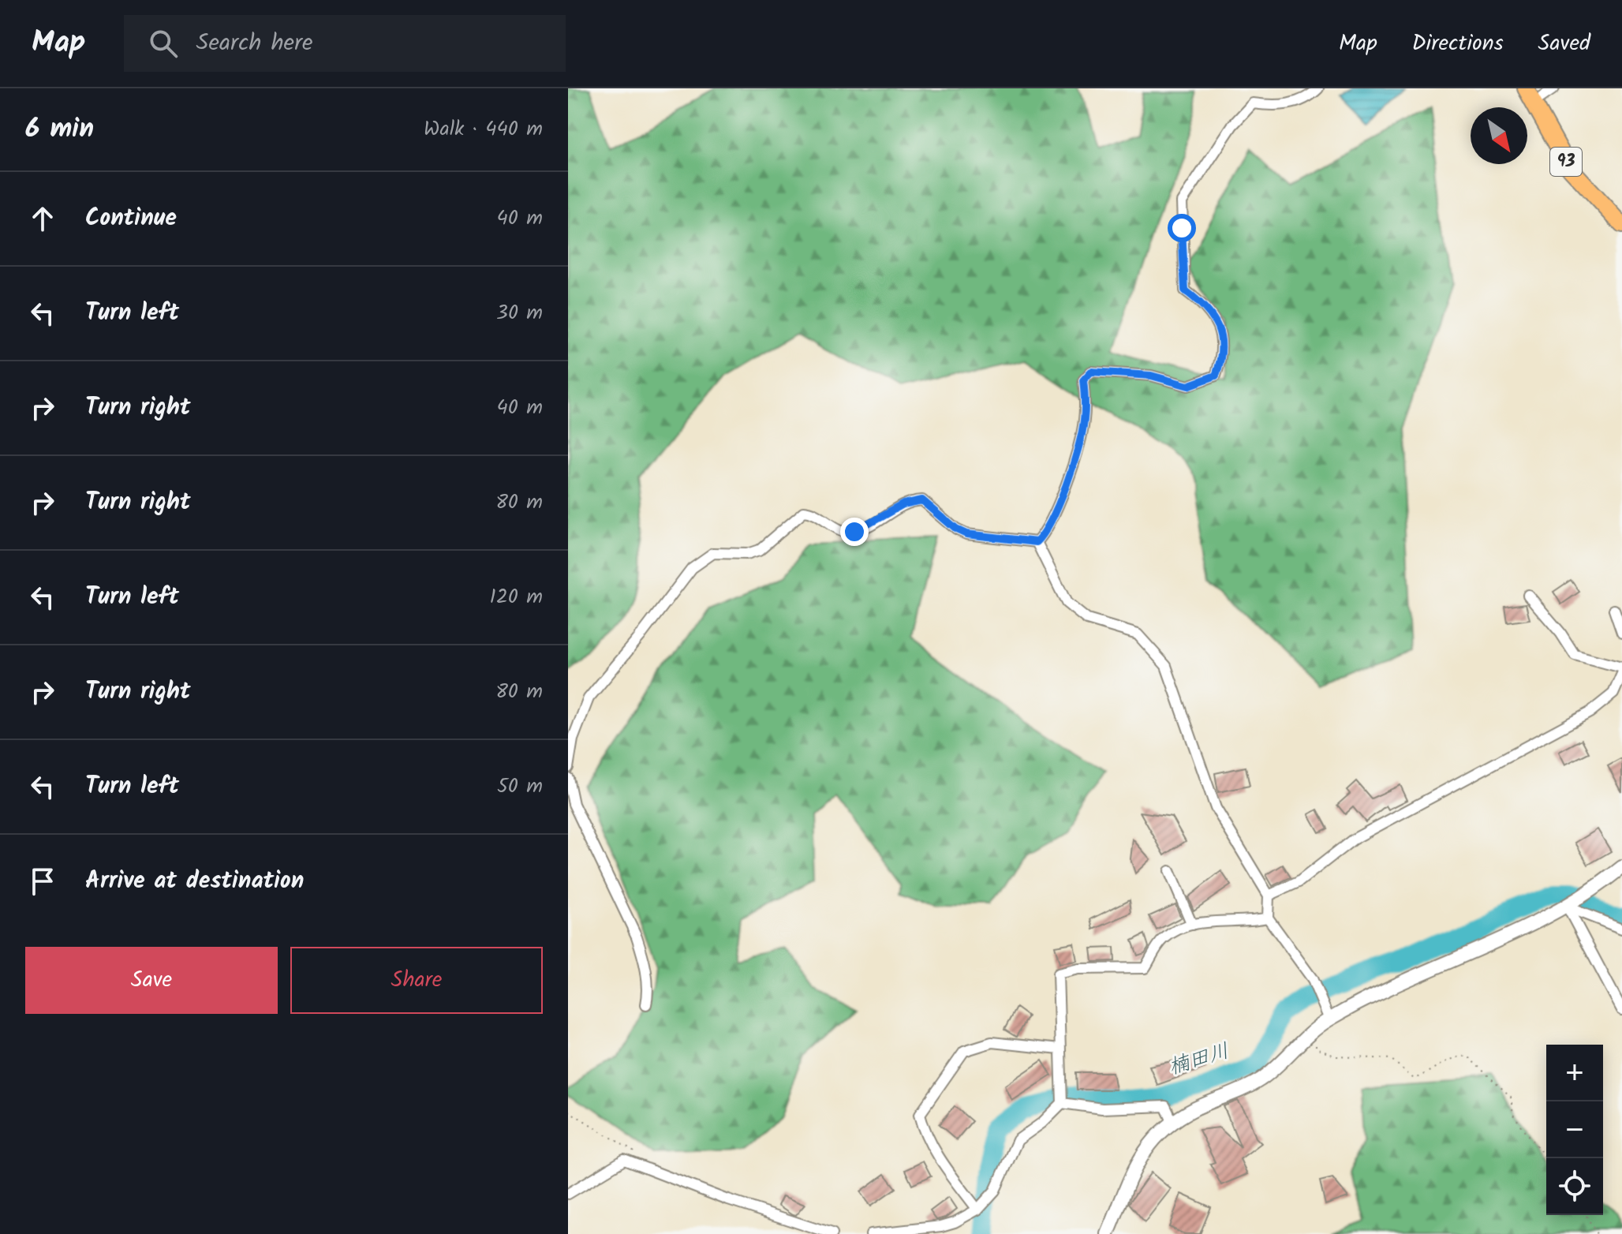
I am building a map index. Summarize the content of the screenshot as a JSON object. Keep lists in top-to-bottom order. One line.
{"streets":{"main road":["93"]},"water":["楠田川"],"north":"bottom right","page":{"header":"Map","search":"Search here","nav":["Map","Directions","Saved"],"heading":["6 min","Walk · 440 m"],"list":[["Continue","40 m"],["Turn left","30 m"],["Turn right","40 m"],["Turn right","80 m"],["Turn left","120 m"],["Turn right","80 m"],["Turn left","50 m"],"Arrive at destination"],"buttons":["Save","Share"],"map_buttons":["+","−"]}}
